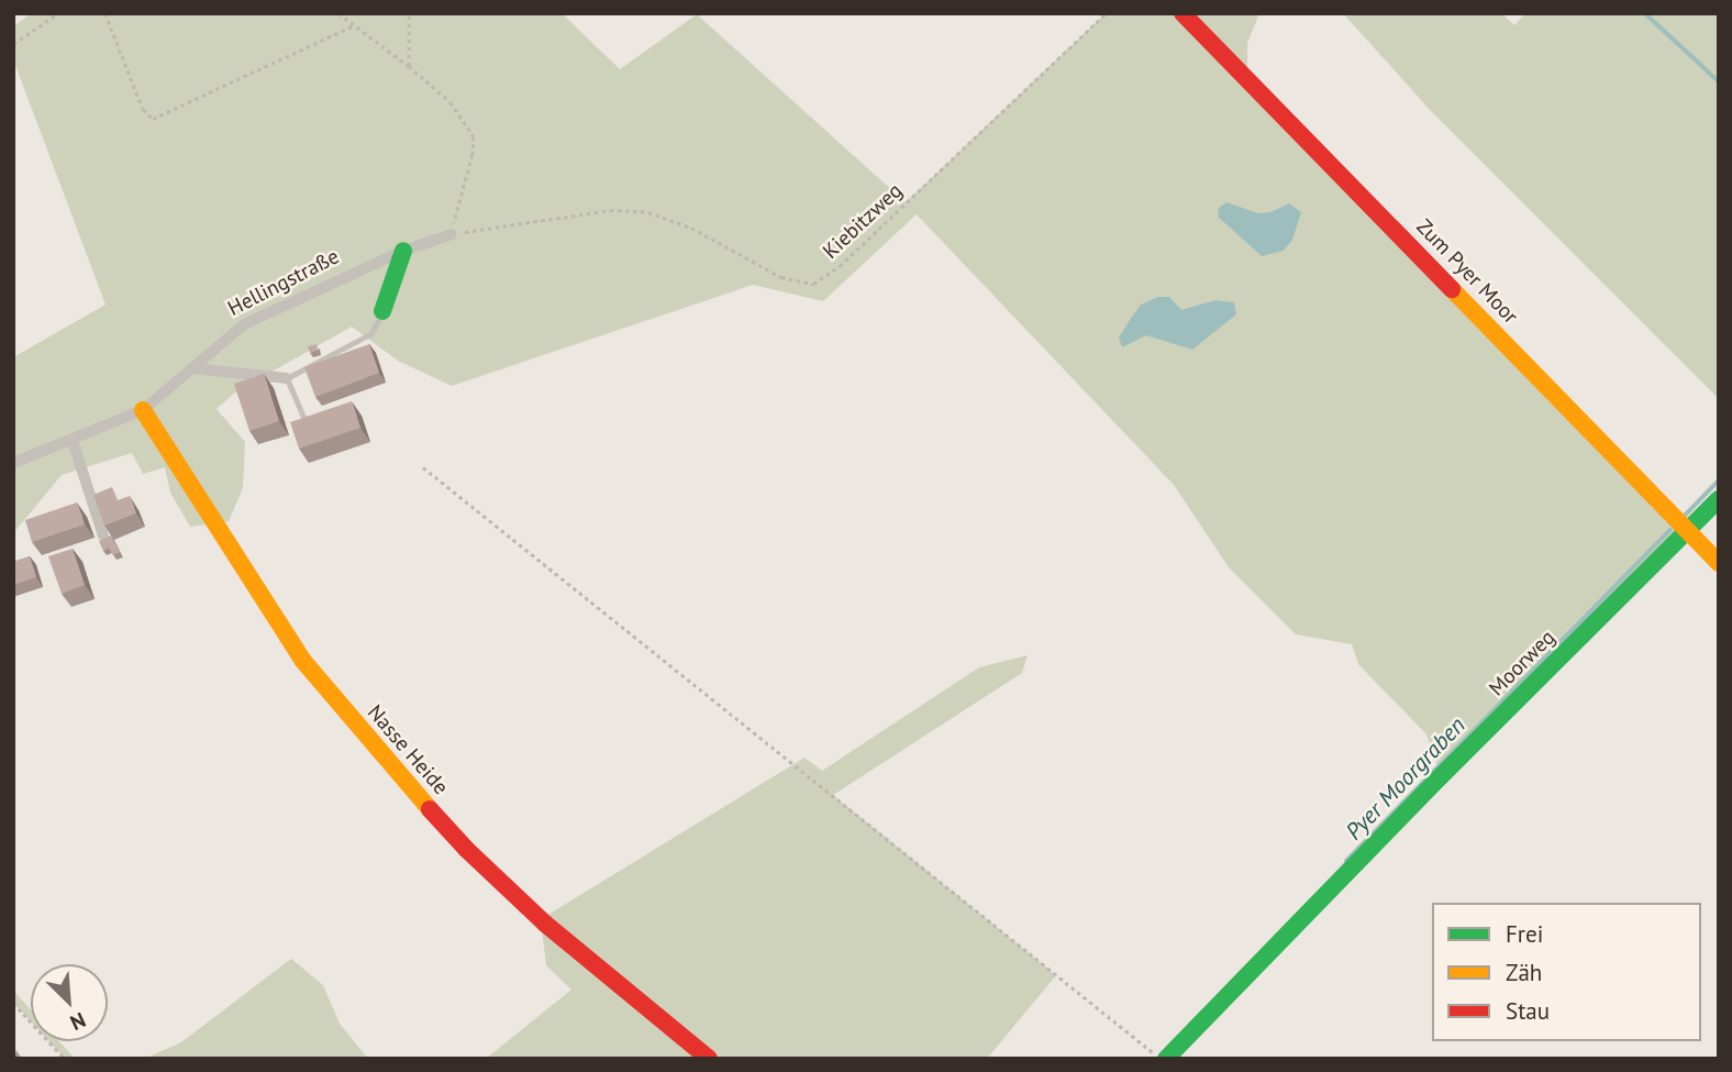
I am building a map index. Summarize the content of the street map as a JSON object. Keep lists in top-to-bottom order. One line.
{"streets":{"street":["Zum Pyer Moor","Hellingstraße","Moorweg","Nasse Heide"],"path":["Kiebitzweg"]},"crossings":[["Kiebitzweg","Hellingstraße"],["Zum Pyer Moor","Moorweg"],["Hellingstraße","Nasse Heide"]],"water":["Pyer Moorgraben"],"legend":["Frei","Zäh","Stau"],"north":"bottom right"}
